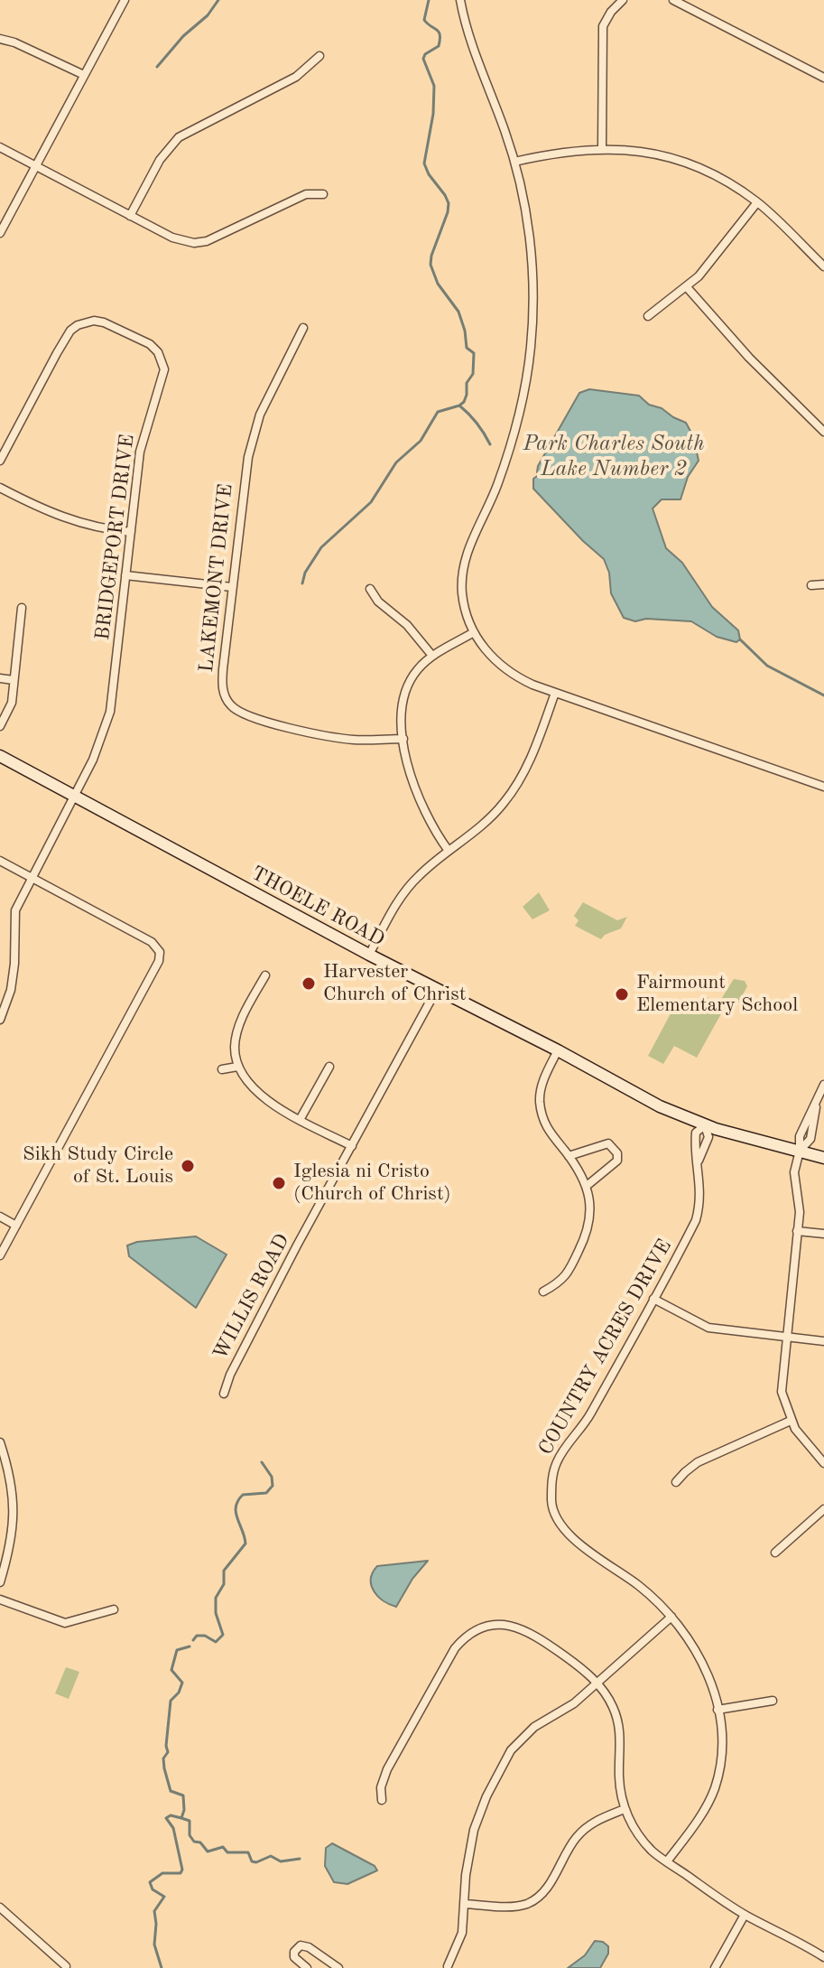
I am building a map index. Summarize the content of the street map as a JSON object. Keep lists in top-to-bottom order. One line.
{"streets":{"main road":["THOELE ROAD"],"street":["BRIDGEPORT DRIVE","LAKEMONT DRIVE","WILLIS ROAD","COUNTRY ACRES DRIVE"]},"crossings":[["BRIDGEPORT DRIVE","THOELE ROAD"],["THOELE ROAD","WILLIS ROAD"],["THOELE ROAD","COUNTRY ACRES DRIVE"]],"water":["Park Charles South Lake Number 2"],"places":["Harvester Church of Christ","Fairmount Elementary School","Sikh Study Circle of St. Louis","Iglesia ni Cristo (Church of Christ)"]}
